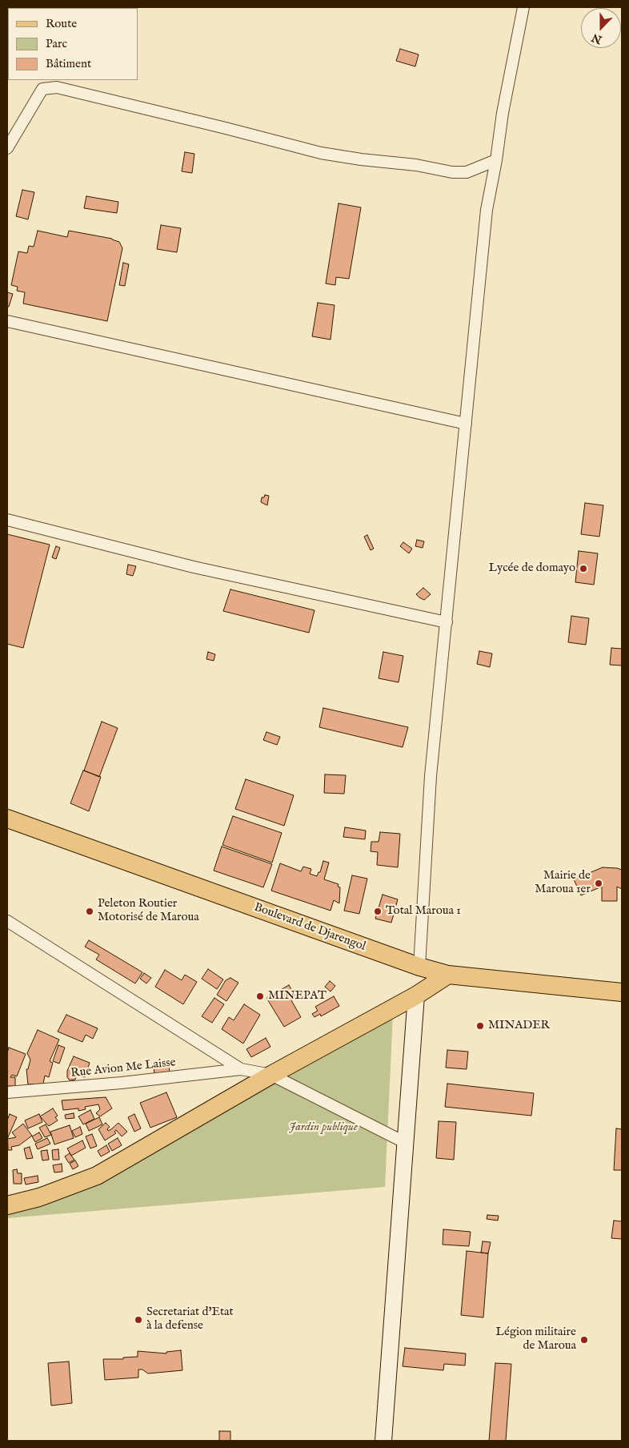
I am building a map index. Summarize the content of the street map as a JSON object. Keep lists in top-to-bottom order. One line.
{"streets":{"main road":["Boulevard de Djarengol"],"street":["Rue Avion Me Laisse"]},"parks":["Jardin publique"],"places":["Lycée de domayo","Mairie de Maroua 1er","Peleton Routier Motorisé de Maroua","Total Maroua 1","MINEPAT","MINADER","Secretariat d'Etat à la defense","Légion militaire de Maroua"],"legend":["Route","Parc","Bâtiment"],"north":"bottom"}
